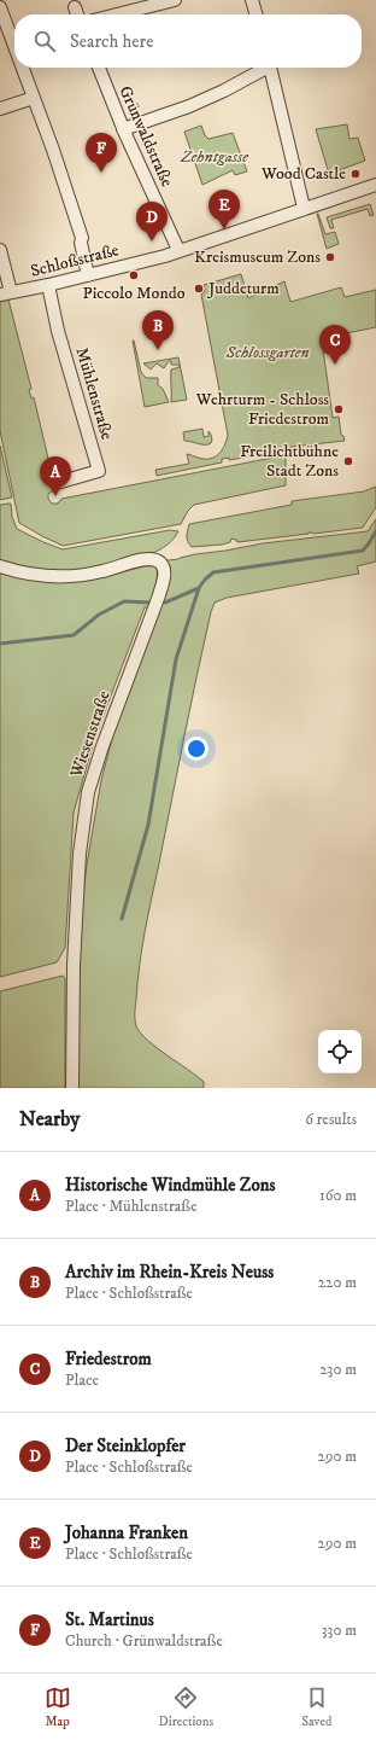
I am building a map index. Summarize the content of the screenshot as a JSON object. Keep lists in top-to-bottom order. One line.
{"streets":{"street":["Grünwaldstraße","Schloßstraße","Mühlenstraße","Wiesenstraße"]},"crossings":[["Grünwaldstraße","Schloßstraße"],["Schloßstraße","Mühlenstraße"]],"parks":["Zehntgasse","Schlossgarten"],"places":["Wood Castle","Kreismuseum Zons","Piccolo Mondo","Juddeturm","Wehrturm - Schloss Friedestrom","Freilichtbühne Stadt Zons"],"page":{"search":"Search here","pins":["F","E","D","B","C","A"],"heading":["Nearby","6 results"],"list":[{"mark":"A","name":"Historische Windmühle Zons","note":"Place · Mühlenstraße","value":"160 m"},{"mark":"B","name":"Archiv im Rhein-Kreis Neuss","note":"Place · Schloßstraße","value":"220 m"},{"mark":"C","name":"Friedestrom","note":"Place","value":"230 m"},{"mark":"D","name":"Der Steinklopfer","note":"Place · Schloßstraße","value":"290 m"},{"mark":"E","name":"Johanna Franken","note":"Place · Schloßstraße","value":"290 m"},{"mark":"F","name":"St. Martinus","note":"Church · Grünwaldstraße","value":"330 m"}],"nav":["Map","Directions","Saved"]}}
